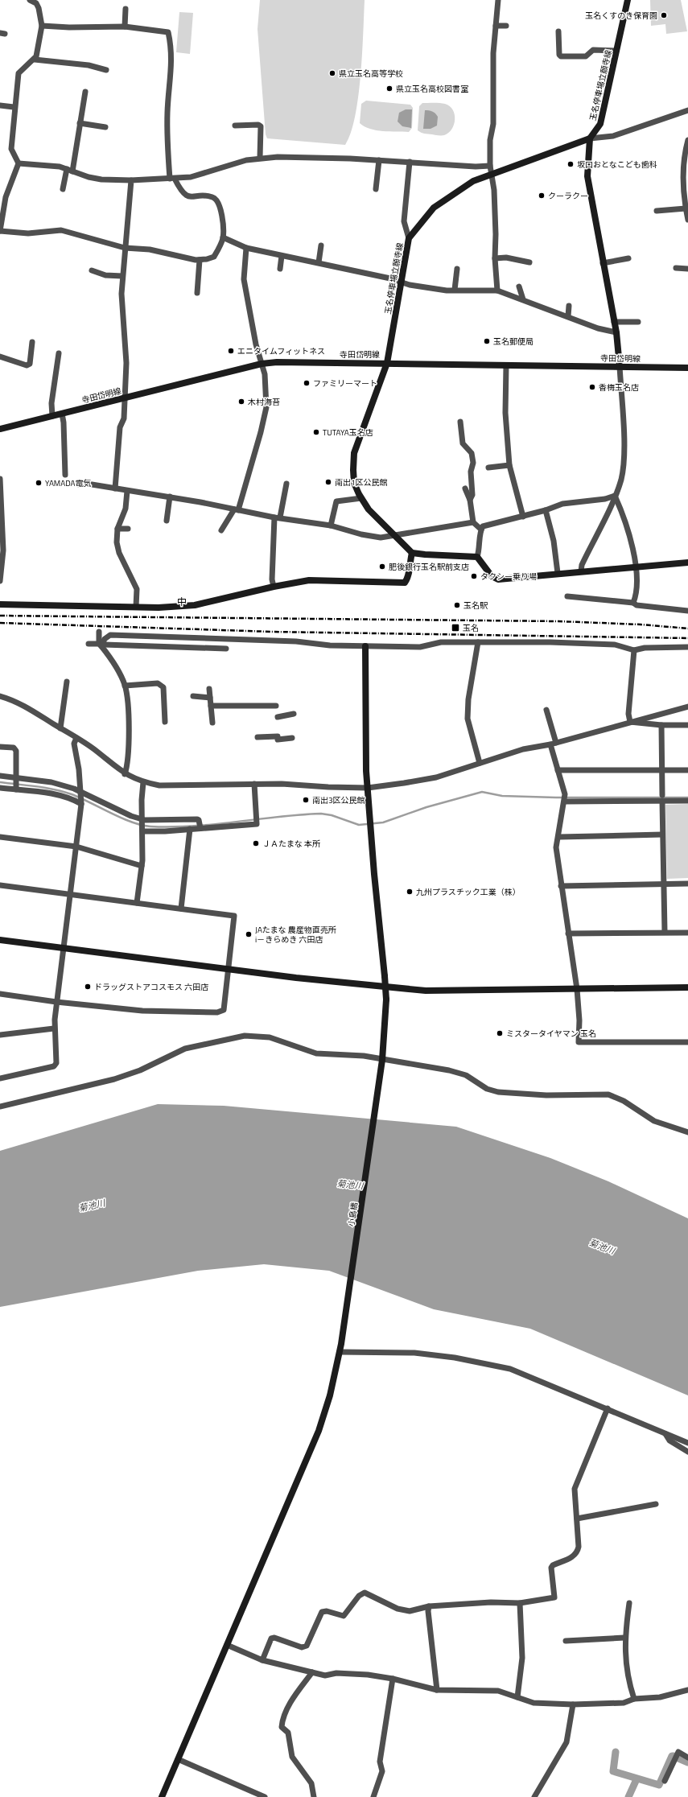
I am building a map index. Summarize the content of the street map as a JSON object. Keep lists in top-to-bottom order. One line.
{"streets":{"street":["玉名停車場立願寺線","寺田岱明線","小島橋"]},"crossings":[["玉名停車場立願寺線","寺田岱明線"]],"districts":["中"],"water":["菊池川"],"places":{"other":["玉名くすのき保育園","県立玉名高等学校","県立玉名高校図書室","坂口おとなこども歯科","クーラクー","玉名郵便局","エニタイムフィットネス","ファミリーマート","香梅玉名店","木村海苔","TUTAYA玉名店","南出1区公民館","YAMADA電気","肥後銀行玉名駅前支店","タクシー乗り場","玉名駅","南出3区公民館","ＪＡたまな 本所","九州プラスチック工業（株）","JAたまな 農産物直売所 i－きらめき 六田店","ドラッグストアコスモス 六田店","ミスタータイヤマン 玉名"],"transit":["玉名"]}}
